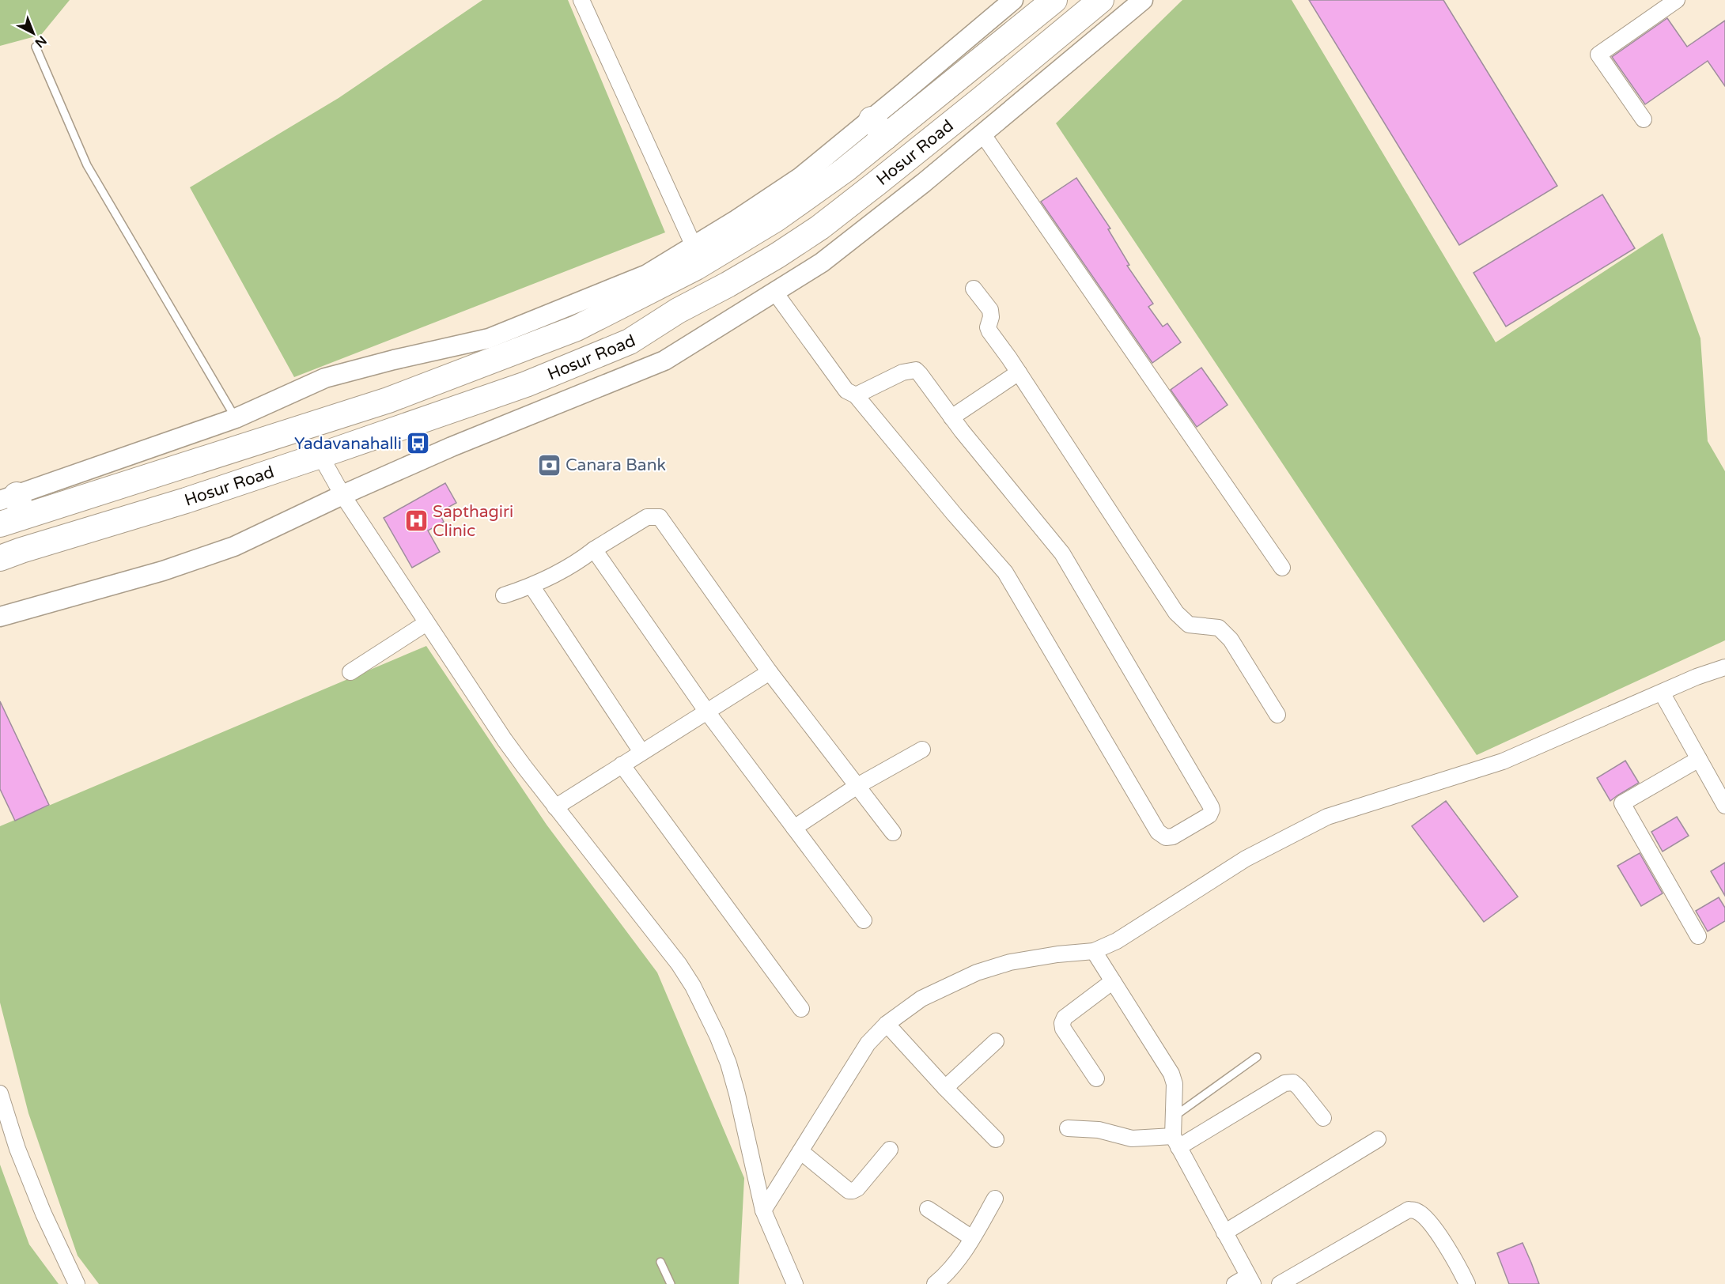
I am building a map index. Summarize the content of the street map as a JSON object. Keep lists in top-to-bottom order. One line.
{"streets":{"highway":["Hosur Road"]},"places":{"bus stop":["Yadavanahalli"],"bank":["Canara Bank"],"hospital":["Sapthagiri Clinic"]},"north":"bottom right"}
